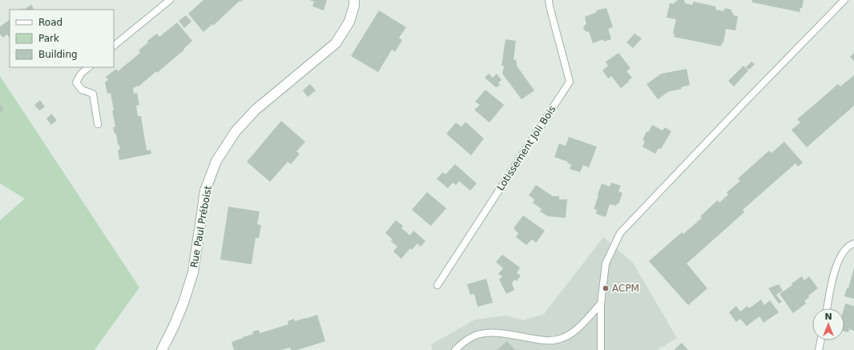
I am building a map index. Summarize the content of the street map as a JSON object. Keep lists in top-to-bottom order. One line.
{"streets":{"street":["Rue Paul Préboist"],"lane":["Lotissement Joli Bois"]},"places":["ACPM"],"legend":["Road","Park","Building"],"north":"top"}
